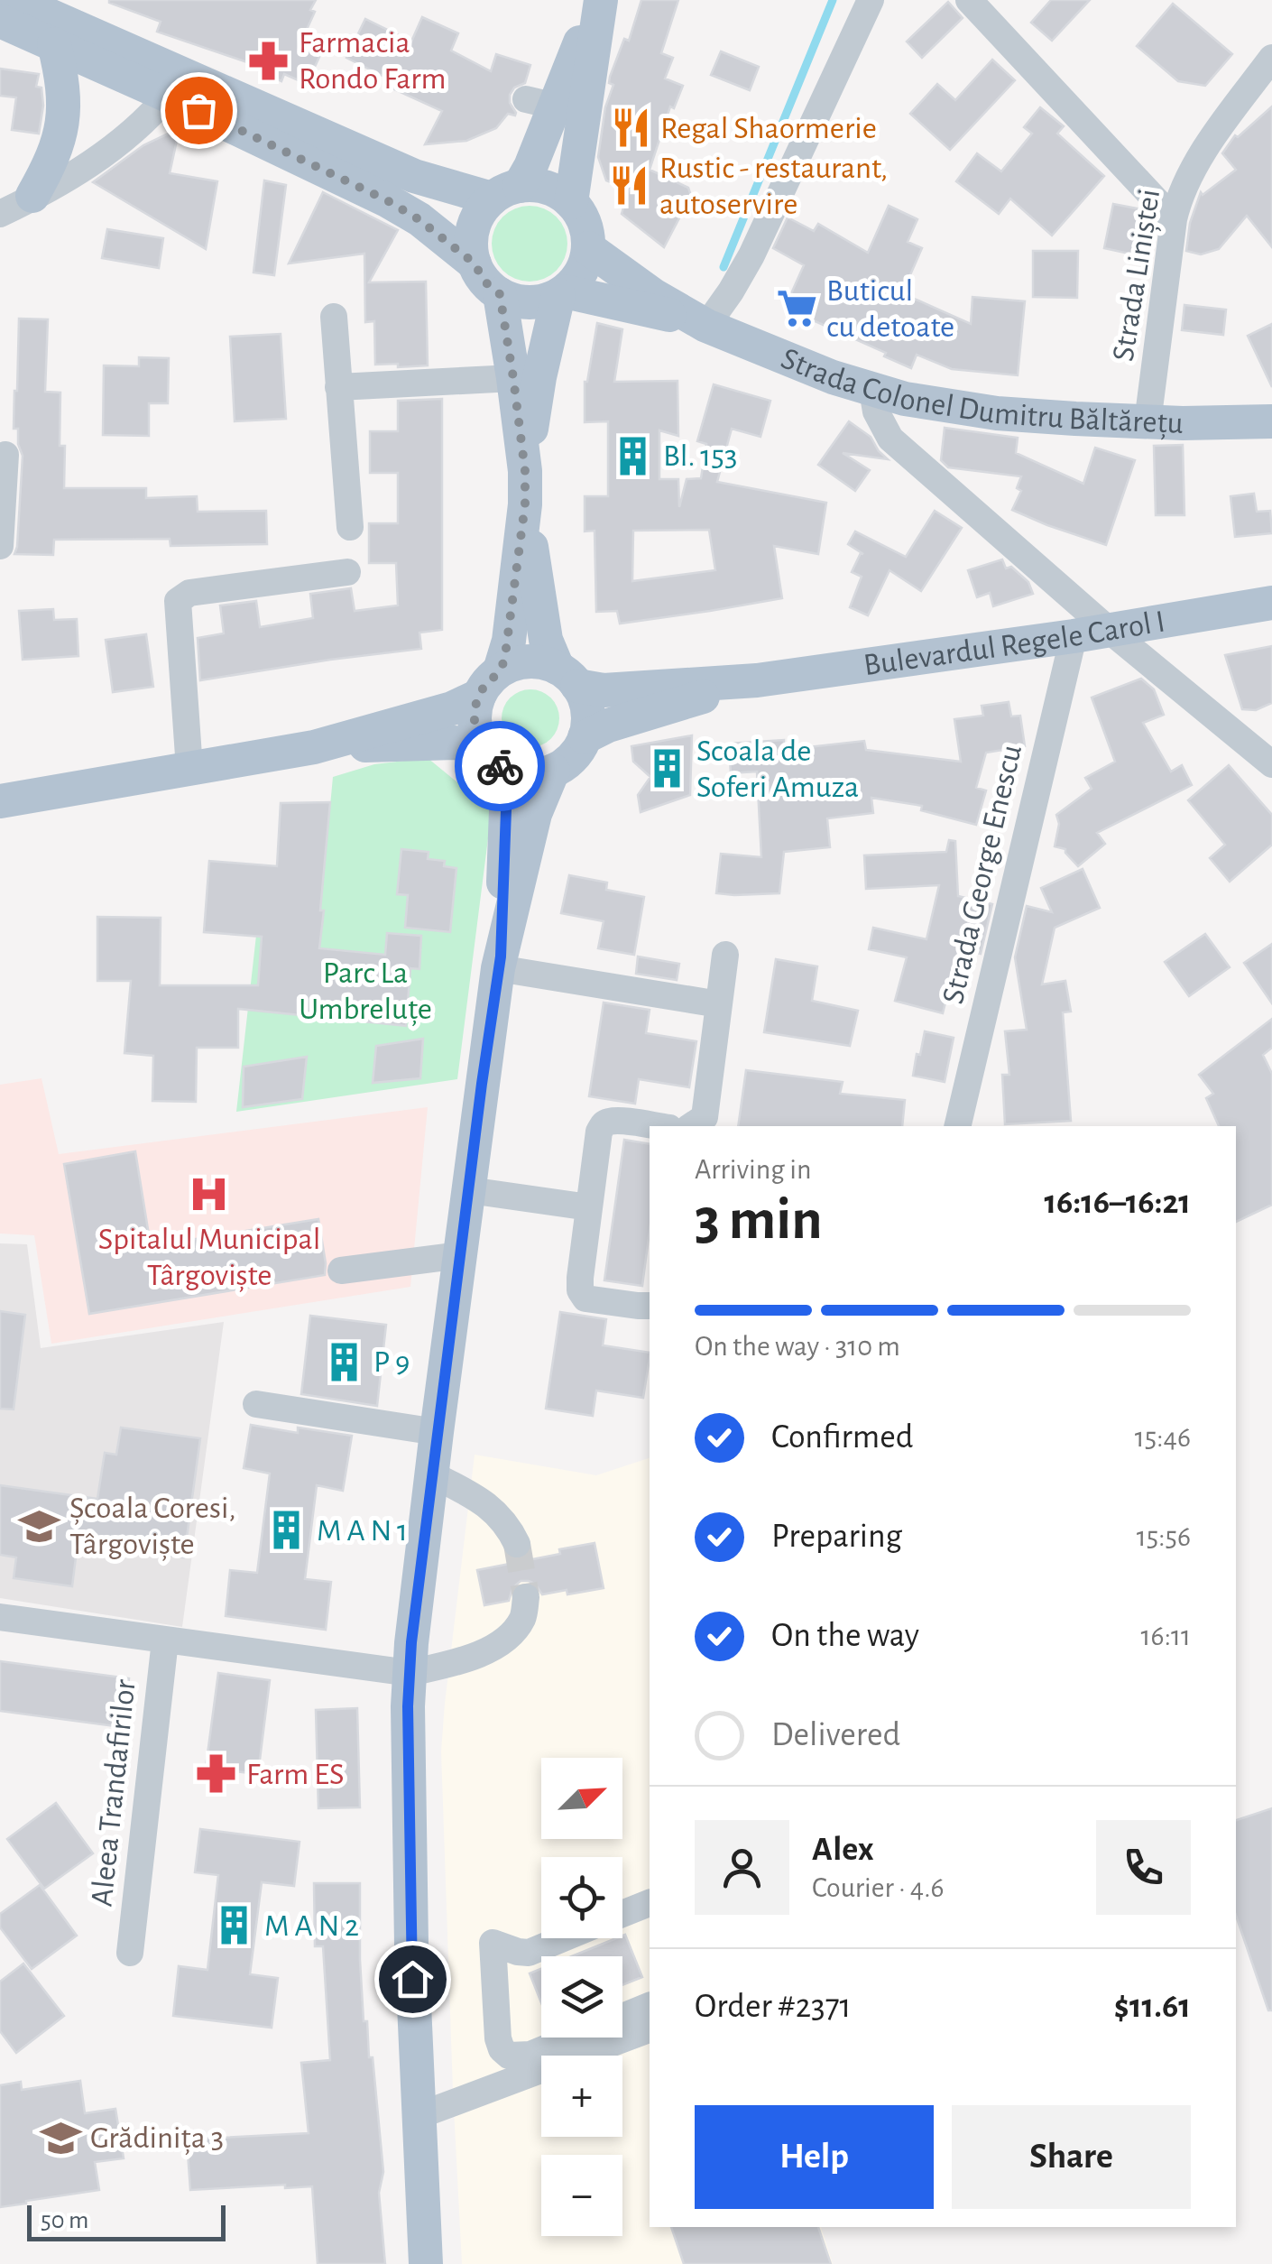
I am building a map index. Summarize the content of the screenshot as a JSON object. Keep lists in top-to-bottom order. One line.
{"streets":{"main road":["Strada Colonel Dumitru Băltărețu","Bulevardul Regele Carol I"],"street":["Strada Liniștei","Strada George Enescu","Aleea Trandafirilor"]},"crossings":[["Strada Liniștei","Strada Colonel Dumitru Băltărețu"],["Bulevardul Regele Carol I","Strada George Enescu"]],"parks":["Parc La Umbreluțe"],"places":{"pharmacy":["Farmacia Rondo Farm","Farm ES"],"restaurant":["Regal Shaormerie","Rustic - restaurant, autoservire"],"supermarket":["Buticul cu detoate"],"building":["Bl. 153","Scoala de Soferi Amuza","P 9","M A N 1","M A N 2"],"hospital":["Spitalul Municipal Târgoviște"],"school or university":["Școala Coresi, Târgoviște","Grădinița 3"]},"scale_bar":"50 m","north":"top right","page":{"heading":["3 min","Arriving in","16:16–16:21"],"panel":["Alex","Courier · 4.6","Order #2371","$11.61"],"bar":"On the way · 310 m","list":[["Confirmed","15:46"],["Preparing","15:56"],["On the way","16:11"],"Delivered"],"map_buttons":["+","−"],"buttons":["Help","Share"],"scale":"50 m"}}
